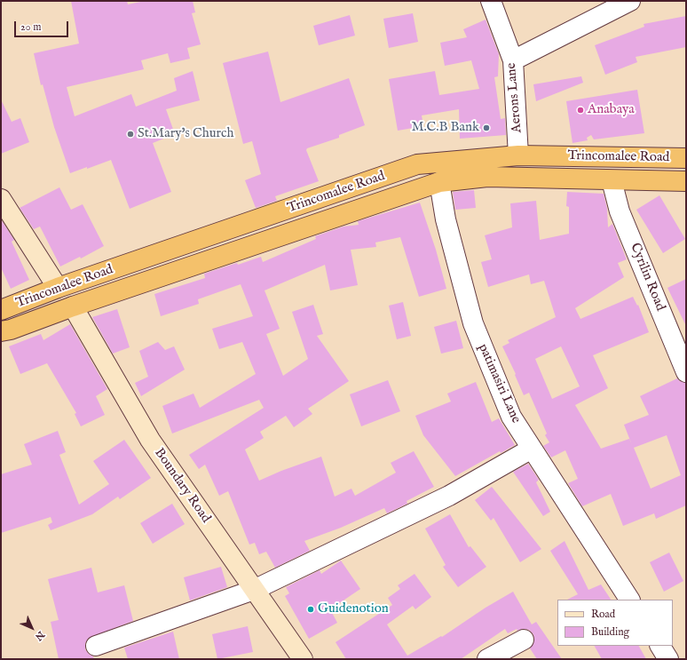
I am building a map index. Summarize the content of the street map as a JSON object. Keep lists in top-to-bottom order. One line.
{"streets":{"highway":["Trincomalee Road"],"main road":["Boundary Road"],"street":["Aerons Lane","Cyrilin Road","patimasiri Lane"]},"crossings":[["Aerons Lane","Trincomalee Road"],["Trincomalee Road","Cyrilin Road"],["Trincomalee Road","patimasiri Lane"],["Trincomalee Road","Boundary Road"]],"places":["Anabaya","M.C.B Bank","St.Mary's Church","Guidenotion"],"legend":["Road","Building"],"scale_bar":"20 m","north":"bottom right"}
